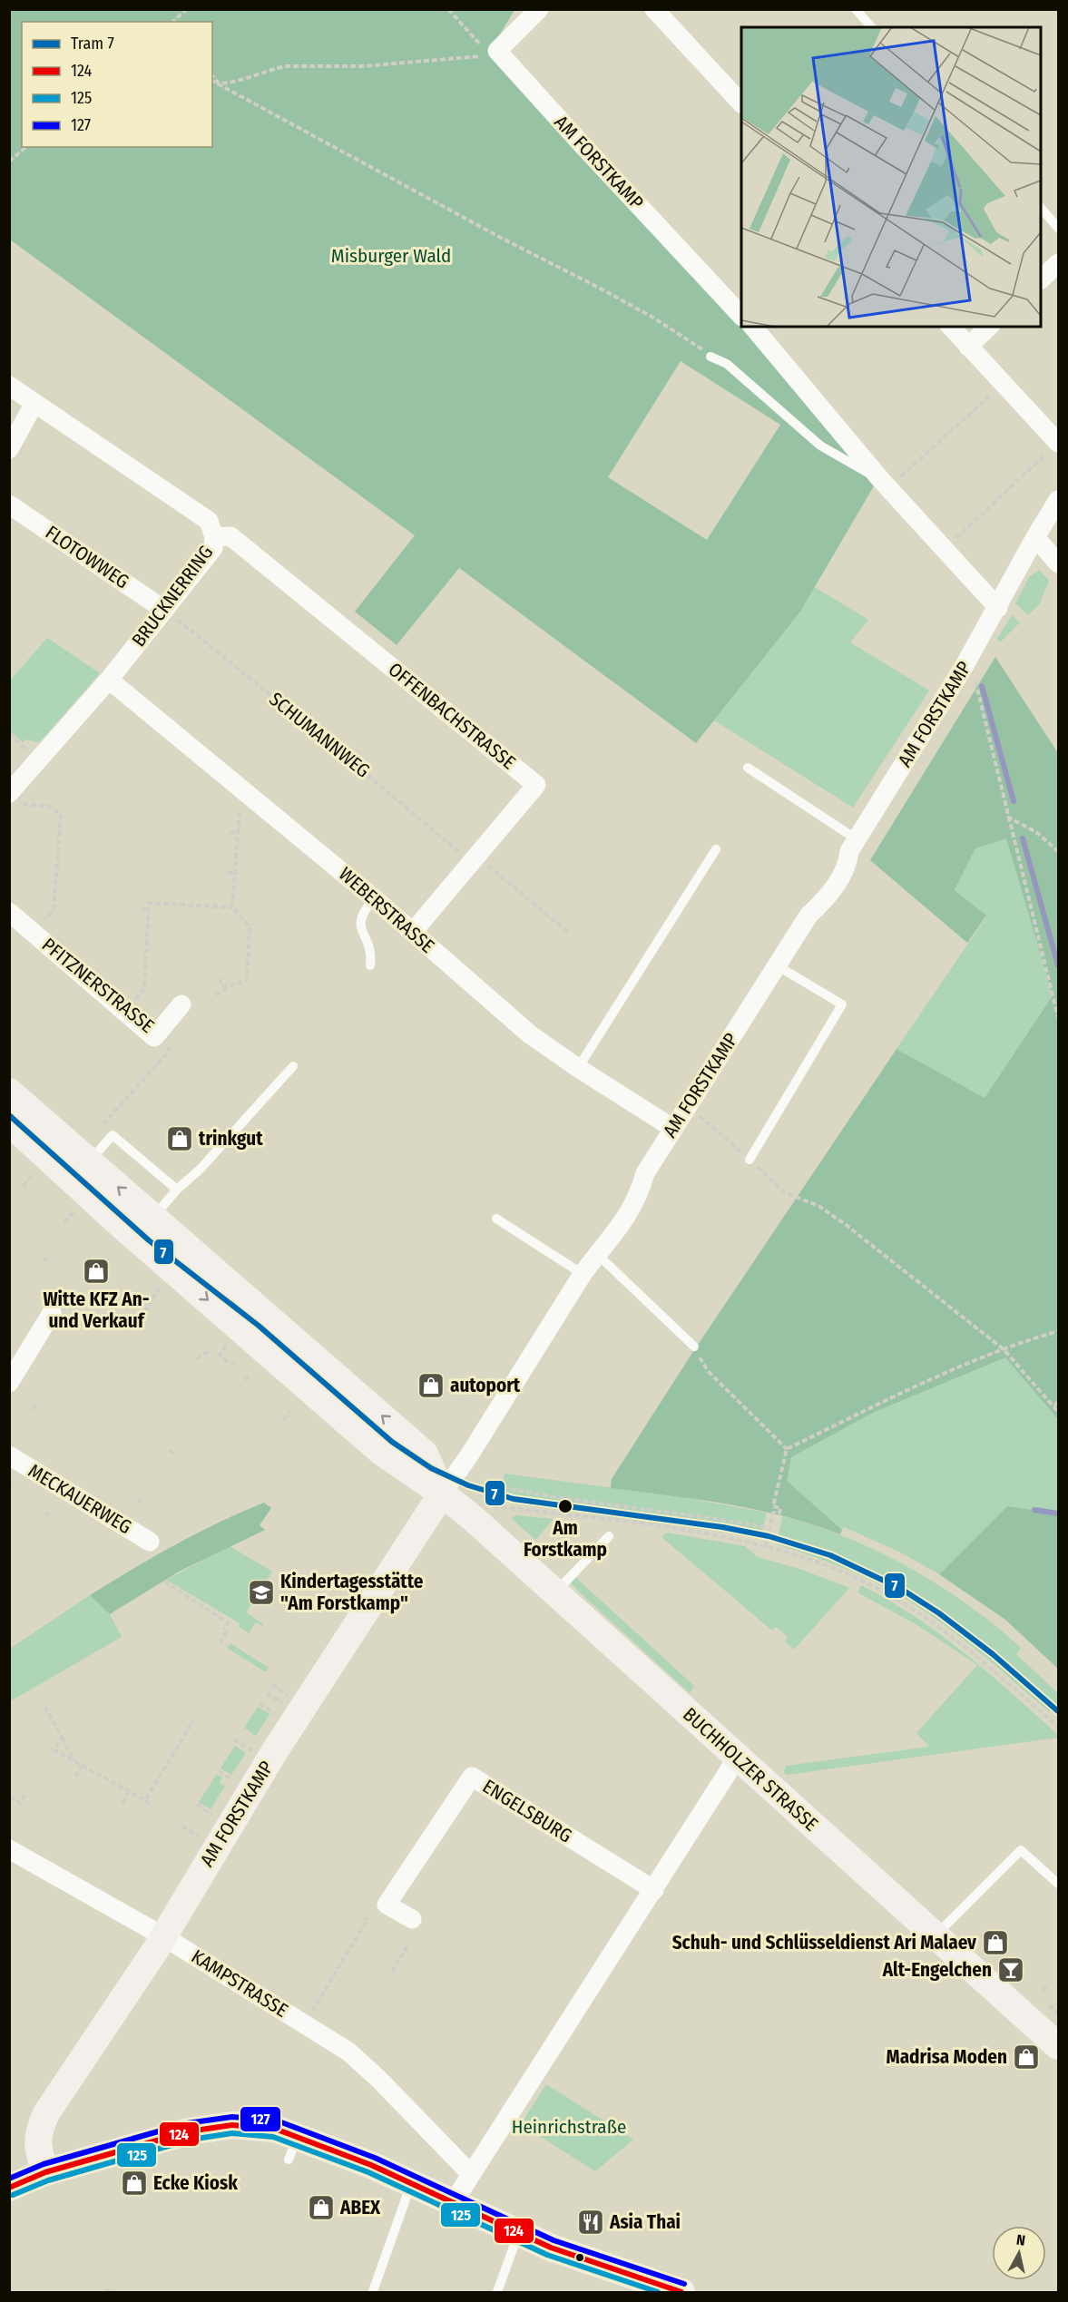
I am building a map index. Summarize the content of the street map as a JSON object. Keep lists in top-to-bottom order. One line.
{"streets":{"main road":["AM FORSTKAMP","BUCHHOLZER STRASSE"],"street":["FLOTOWWEG","BRUCKNERRING","OFFENBACHSTRASSE","WEBERSTRASSE","PFITZNERSTRASSE","MECKAUERWEG","ENGELSBURG","KAMPSTRASSE"],"path":["SCHUMANNWEG"]},"crossings":[["AM FORSTKAMP","WEBERSTRASSE"],["AM FORSTKAMP","BUCHHOLZER STRASSE"],["AM FORSTKAMP","KAMPSTRASSE"],["FLOTOWWEG","BRUCKNERRING"],["FLOTOWWEG","SCHUMANNWEG"],["BRUCKNERRING","OFFENBACHSTRASSE"],["BRUCKNERRING","SCHUMANNWEG"],["BRUCKNERRING","WEBERSTRASSE"],["OFFENBACHSTRASSE","SCHUMANNWEG"],["OFFENBACHSTRASSE","WEBERSTRASSE"]],"parks":["Misburger Wald","Heinrichstraße"],"places":{"shop":["trinkgut","Witte KFZ An- und Verkauf","autoport","Schuh- und Schlüsseldienst Ari Malaev","Madrisa Moden","Ecke Kiosk","ABEX"],"other":["Am Forstkamp"],"school or university":["Kindertagesstätte \"Am Forstkamp\""],"bar":["Alt-Engelchen"],"restaurant":["Asia Thai"]},"lines":["tram line 7","transit line 127","transit line 124","transit line 125"],"legend":["Tram 7","124","125","127"],"north":"top"}
